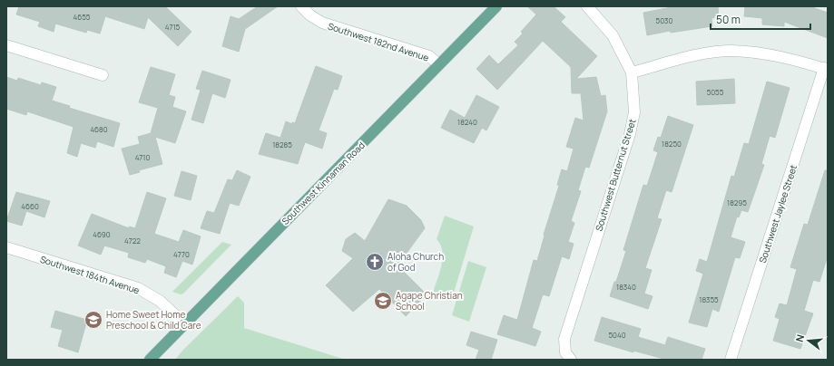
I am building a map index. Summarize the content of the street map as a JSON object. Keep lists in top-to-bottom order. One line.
{"streets":{"main road":["Southwest Kinnaman Road"],"street":["Southwest 182nd Avenue","Southwest Butternut Street","Southwest Jaylee Street","Southwest 184th Avenue"]},"crossings":[["Southwest 182nd Avenue","Southwest Kinnaman Road"],["Southwest Kinnaman Road","Southwest 184th Avenue"]],"places":{"church":["Aloha Church of God"],"school or university":["Agape Christian School","Home Sweet Home Preschool & Child Care"]},"house_numbers":["4655","5030","4715","5055","18240","4680","18250","18285","4710","18295","4660","4690","4722","4770","18340","18355","5040"],"scale_bar":"50 m","north":"left"}
